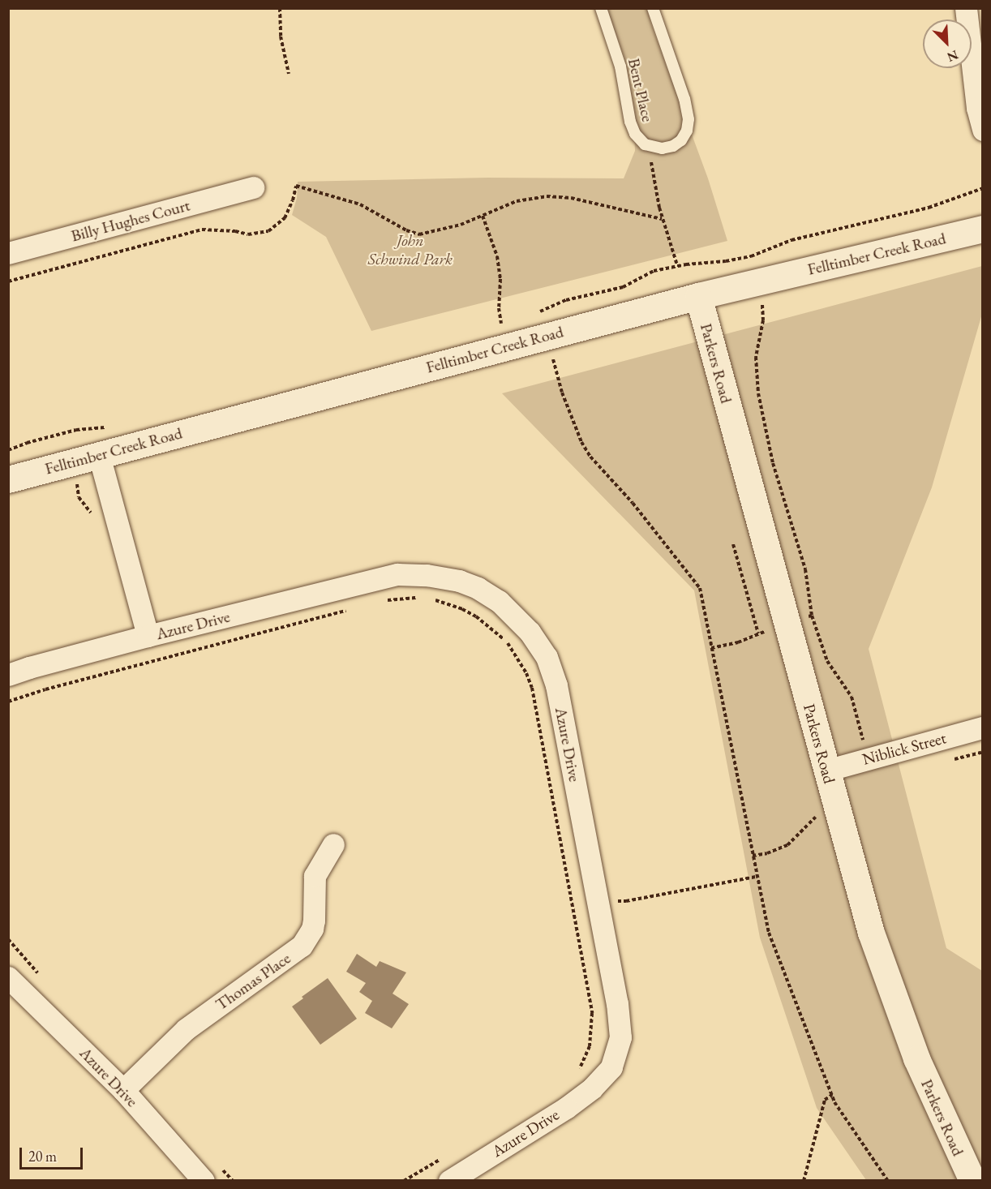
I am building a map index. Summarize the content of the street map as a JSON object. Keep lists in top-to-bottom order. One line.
{"streets":{"main road":["Felltimber Creek Road","Parkers Road"],"street":["Billy Hughes Court","Azure Drive","Niblick Street","Thomas Place"],"lane":["Bent Place"]},"crossings":[["Felltimber Creek Road","Parkers Road"],["Felltimber Creek Road","Azure Drive"],["Parkers Road","Niblick Street"],["Azure Drive","Thomas Place"]],"parks":["John Schwind Park"],"scale_bar":"20 m","north":"bottom right"}
